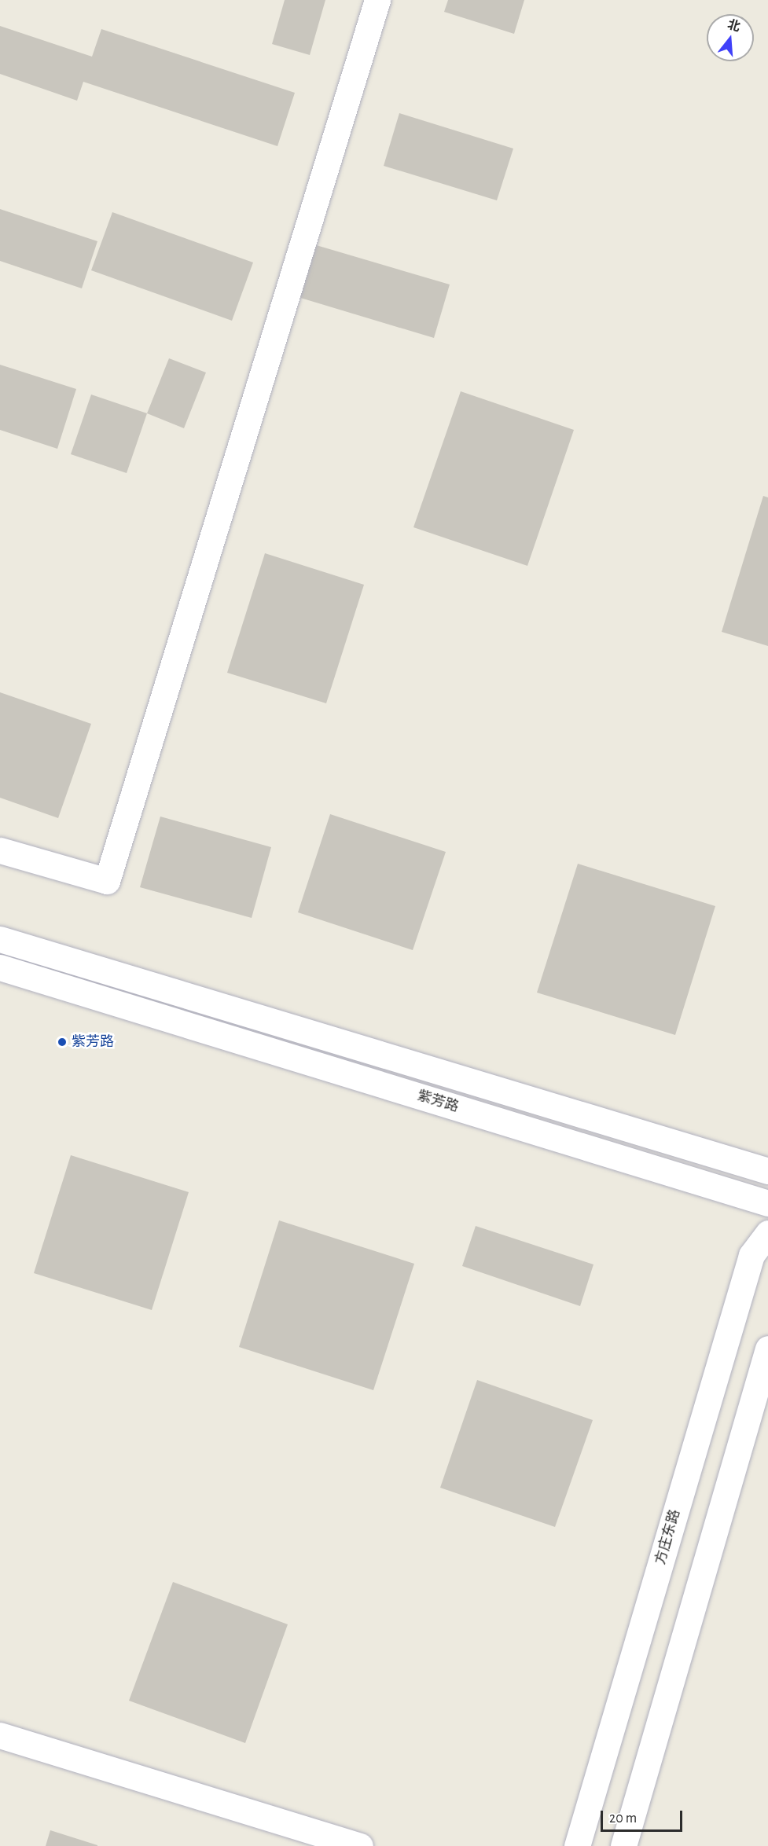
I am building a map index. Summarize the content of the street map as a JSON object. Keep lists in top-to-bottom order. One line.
{"streets":{"street":["紫芳路","方庄东路"]},"places":["紫芳路"],"scale_bar":"20 m","north":"top"}
